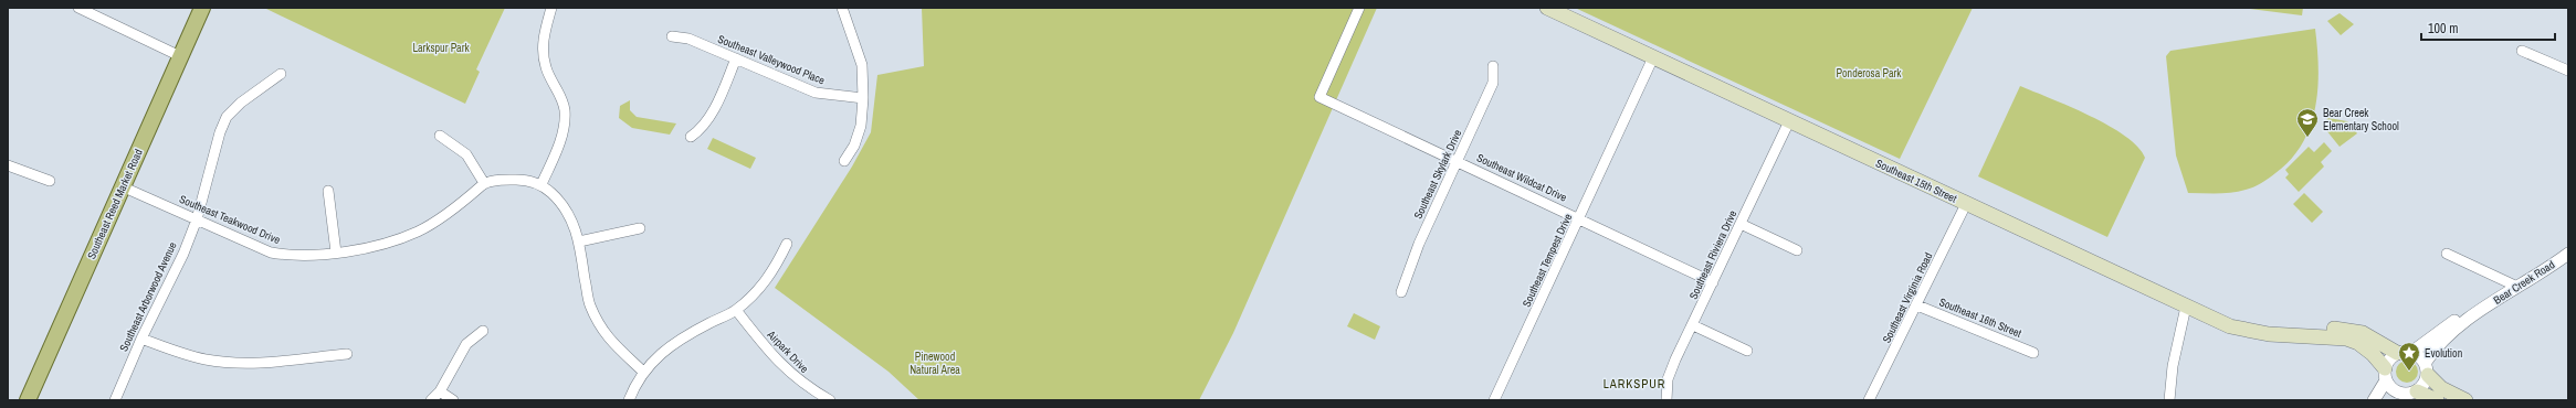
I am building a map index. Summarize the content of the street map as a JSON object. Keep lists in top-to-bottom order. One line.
{"streets":{"main road":["Southeast 15th Street","Southeast Reed Market Road"],"street":["Southeast Valleywood Place","Southeast Skylark Drive","Southeast Wildcat Drive","Southeast Teakwood Drive","Southeast Riviera Drive","Southeast Tempest Drive","Bear Creek Road","Southeast Arborwood Avenue","Southeast Virginia Road","Southeast 16th Street","Airpark Drive"]},"crossings":[["Southeast Skylark Drive","Southeast Wildcat Drive"],["Southeast Wildcat Drive","Southeast Riviera Drive"],["Southeast Wildcat Drive","Southeast Tempest Drive"],["Southeast 15th Street","Southeast Riviera Drive"],["Southeast 15th Street","Southeast Tempest Drive"],["Southeast 15th Street","Bear Creek Road"],["Southeast 15th Street","Southeast Virginia Road"],["Southeast Reed Market Road","Southeast Teakwood Drive"],["Southeast Teakwood Drive","Southeast Arborwood Avenue"],["Southeast Virginia Road","Southeast 16th Street"]],"districts":["LARKSPUR"],"parks":["Larkspur Park","Ponderosa Park","Pinewood Natural Area"],"places":{"school or university":["Bear Creek Elementary School"],"place":["Evolution"]},"scale_bar":"100 m"}
